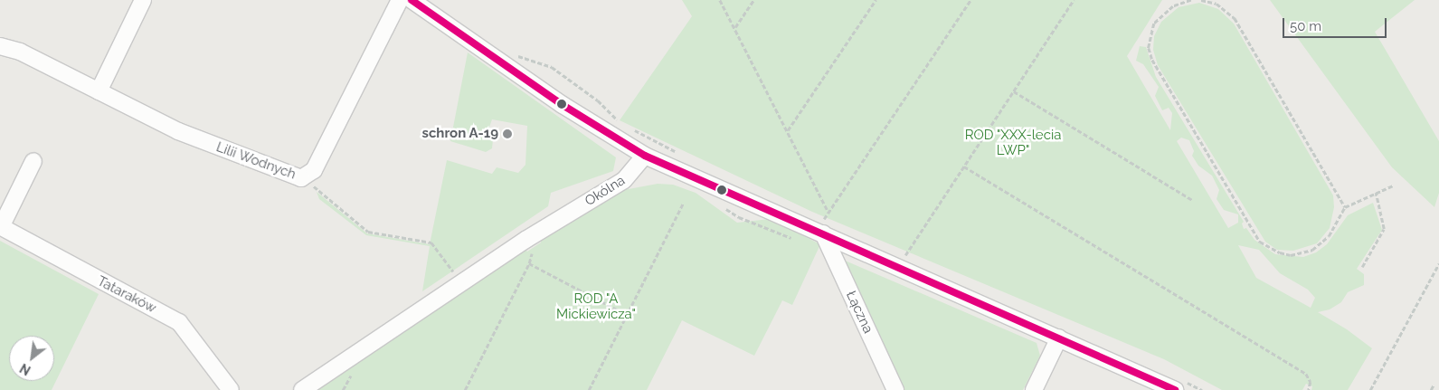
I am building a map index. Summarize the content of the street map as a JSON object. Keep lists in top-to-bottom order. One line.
{"streets":{"street":["Lilii Wodnych","Okólna","Tataraków","Łączna"]},"parks":["ROD \"XXX-lecia LWP\"","ROD \"A Mickiewicza\""],"places":["schron A-19"],"scale_bar":"50 m","north":"bottom left"}
